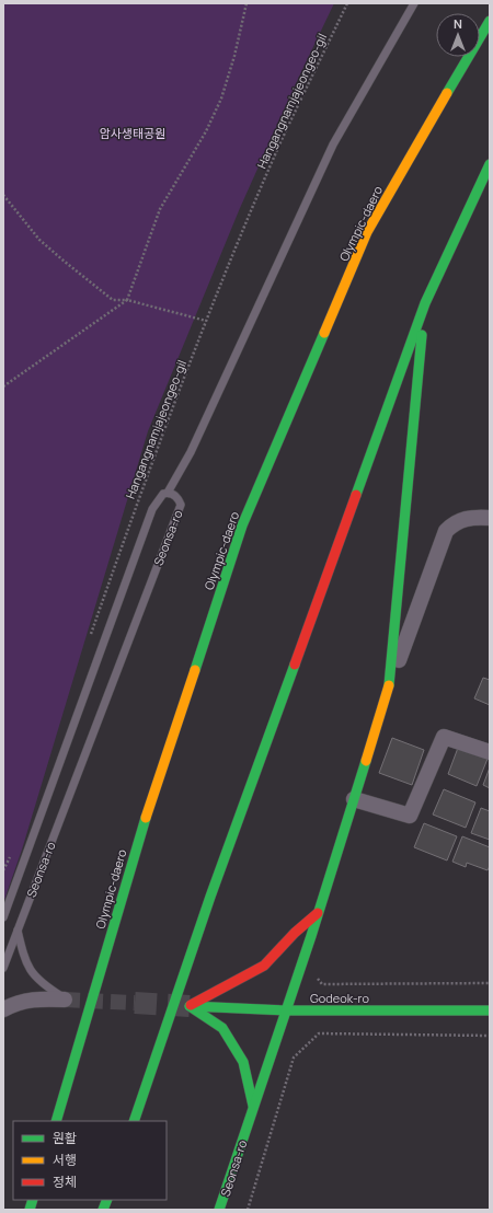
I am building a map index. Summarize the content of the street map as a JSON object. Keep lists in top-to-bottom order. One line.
{"streets":{"main road":["Olympic-daero","Seonsa-ro","Godeok-ro"],"path":["Hangangnamjajeongeo-gil"]},"crossings":[["Seonsa-ro","Godeok-ro"]],"parks":["암사생태공원"],"legend":["원활","서행","정체"],"north":"top"}
